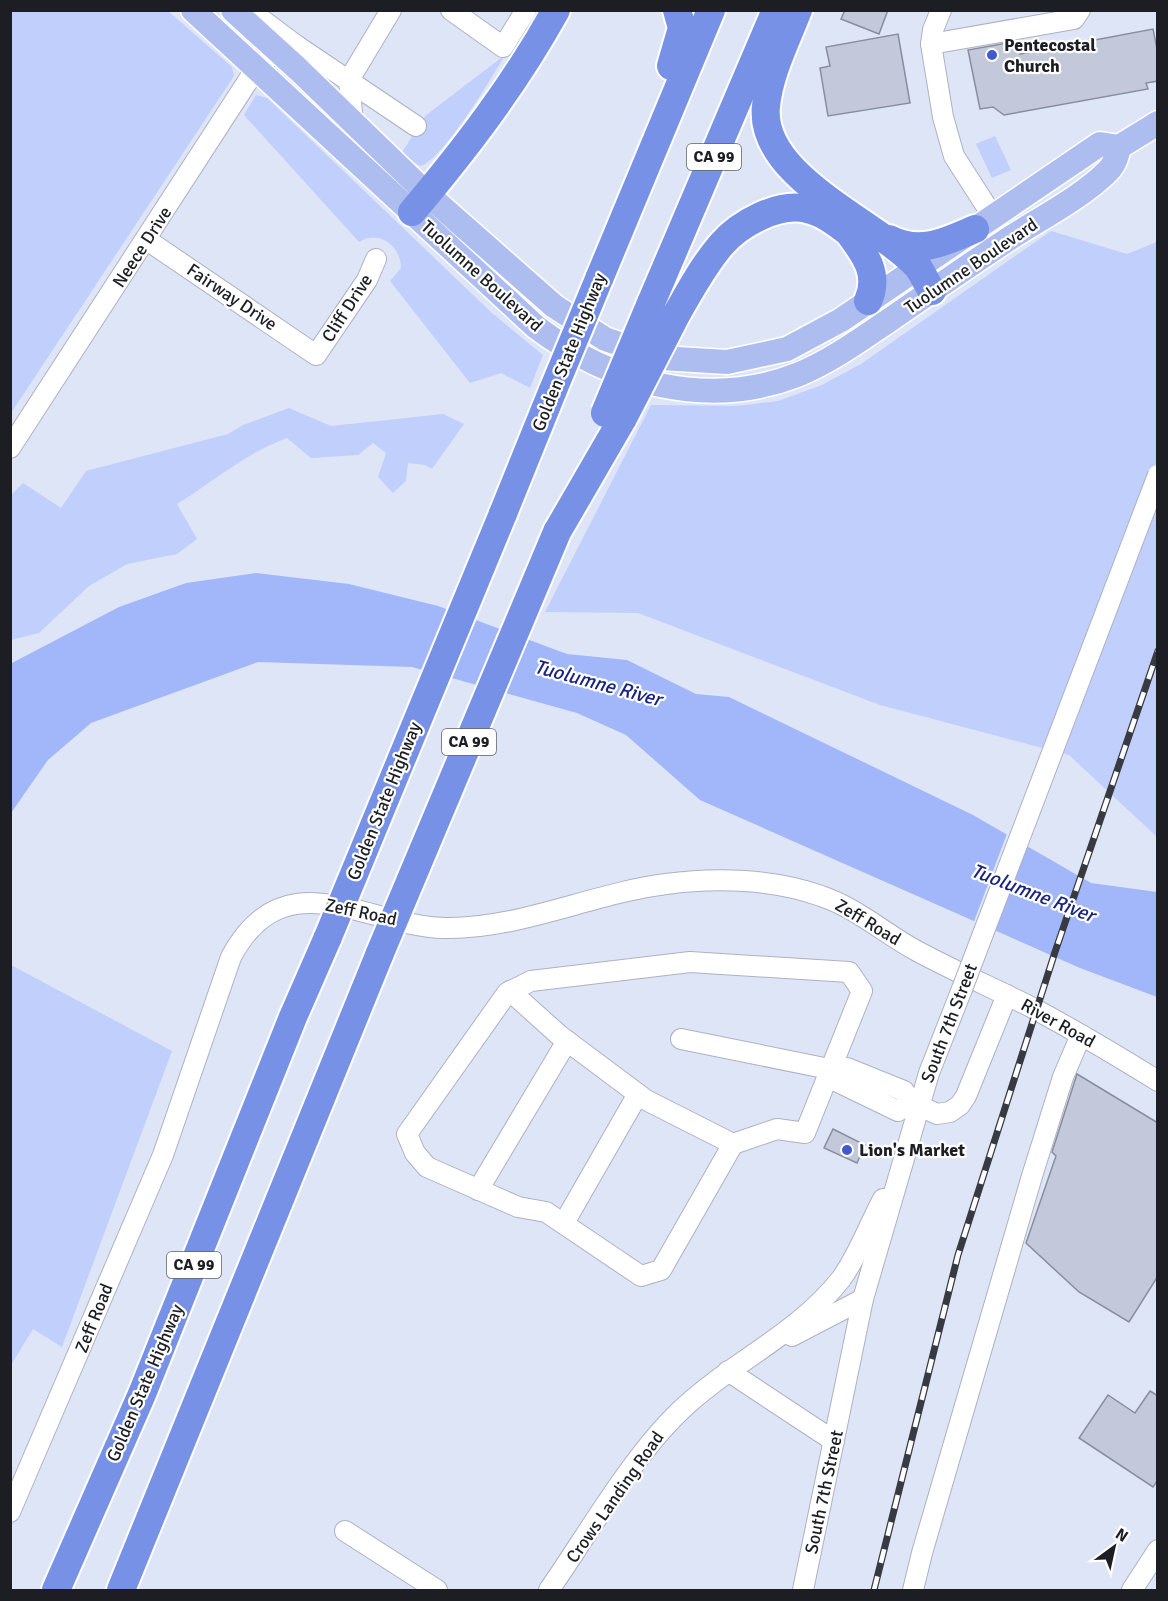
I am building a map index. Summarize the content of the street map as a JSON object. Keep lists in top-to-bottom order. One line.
{"streets":{"highway":["CA 99","Golden State Highway"],"main road":["Tuolumne Boulevard"],"street":["Neece Drive","Fairway Drive","Cliff Drive","Zeff Road","South 7th Street","River Road","Crows Landing Road"]},"crossings":[["Neece Drive","Tuolumne Boulevard"],["Neece Drive","Fairway Drive"],["Fairway Drive","Cliff Drive"],["Zeff Road","River Road"],["South 7th Street","River Road"],["South 7th Street","Crows Landing Road"]],"water":["Tuolumne River"],"places":["Pentecostal Church","Lion's Market"],"north":"top right"}
